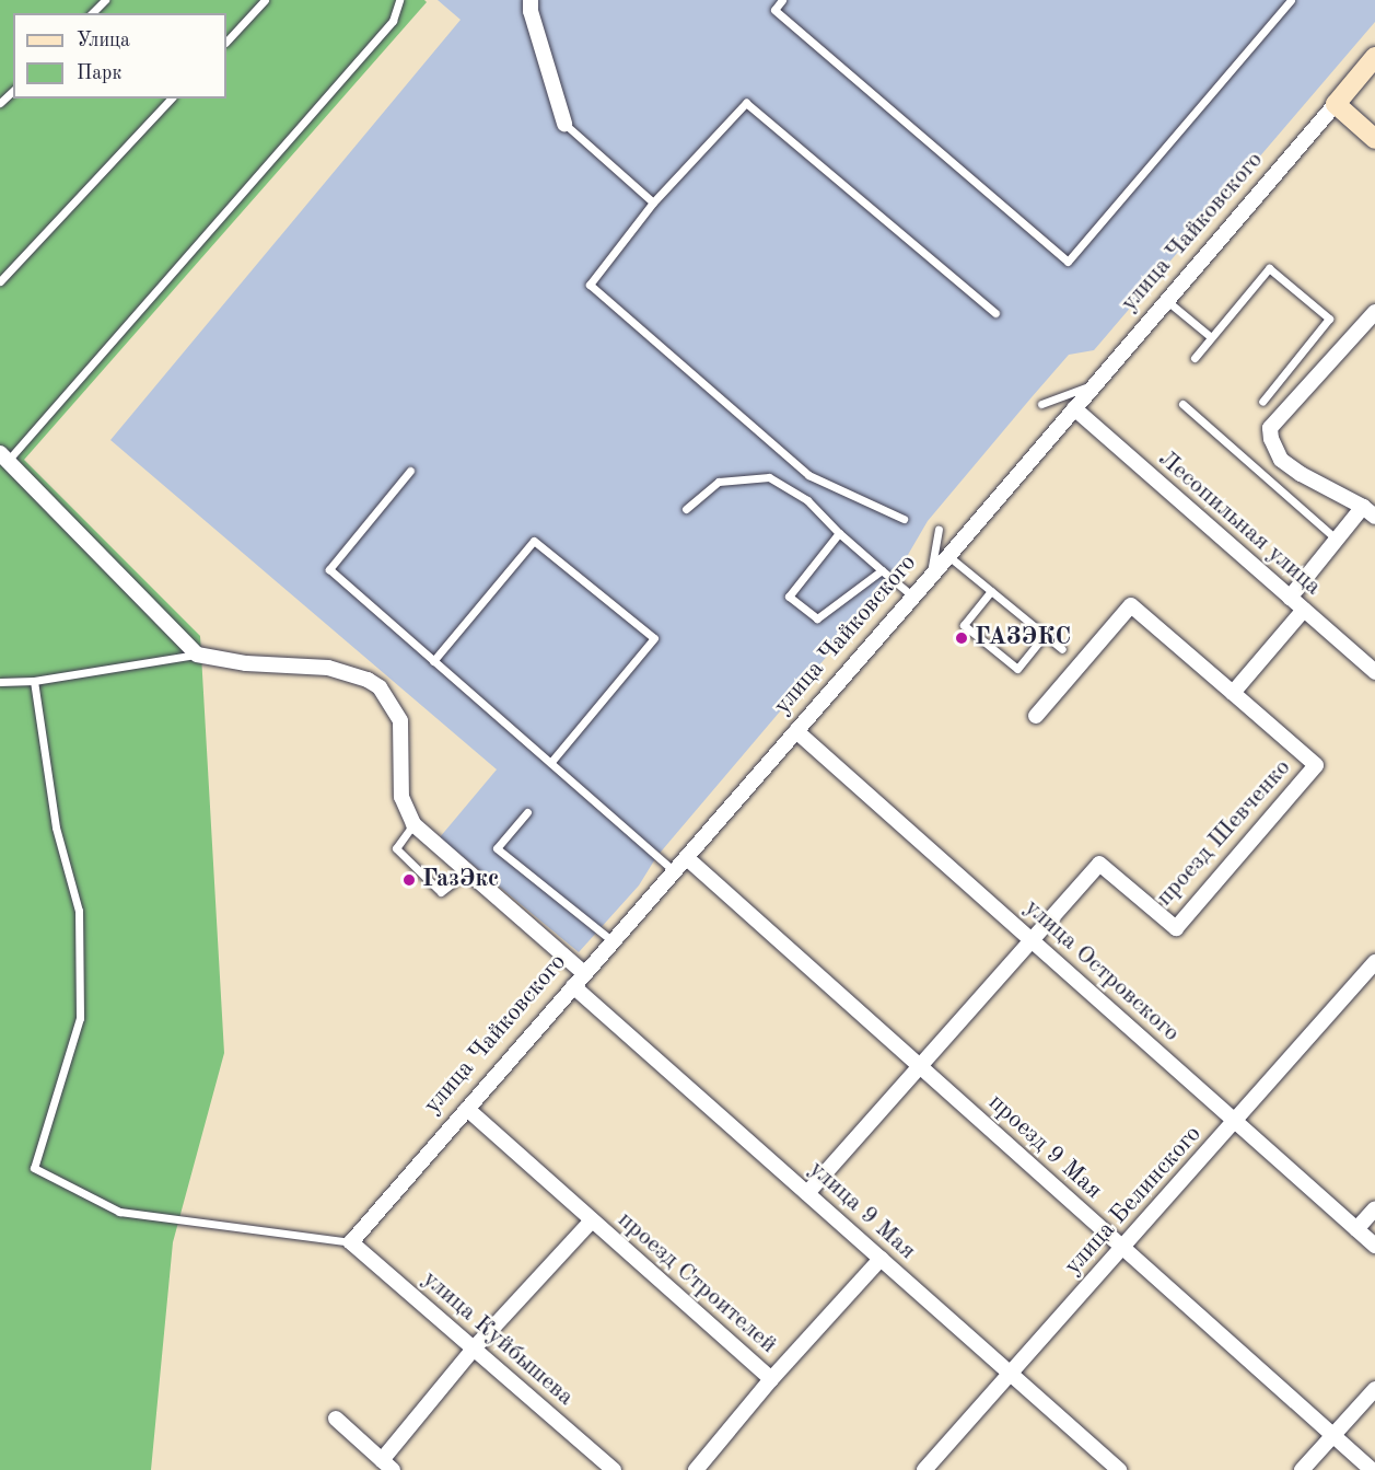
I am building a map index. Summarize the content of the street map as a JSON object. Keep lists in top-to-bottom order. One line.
{"streets":{"main road":["улица Чайковского"],"street":["Лесопильная улица","проезд Шевченко","улица Островского","проезд 9 Мая","улица Белинского","улица 9 Мая","проезд Строителей","улица Куйбышева"]},"crossings":[["улица Чайковского","Лесопильная улица"],["улица Чайковского","улица Островского"],["улица Чайковского","проезд 9 Мая"],["улица Чайковского","улица 9 Мая"],["улица Чайковского","проезд Строителей"],["улица Чайковского","улица Куйбышева"],["проезд Шевченко","улица Островского"],["улица Островского","улица Белинского"],["проезд 9 Мая","улица Белинского"],["улица Белинского","улица 9 Мая"],["улица 9 Мая","проезд Строителей"],["проезд Строителей","улица Куйбышева"]],"places":["ГАЗЭКС","ГазЭкс"],"legend":["Улица","Парк"]}
